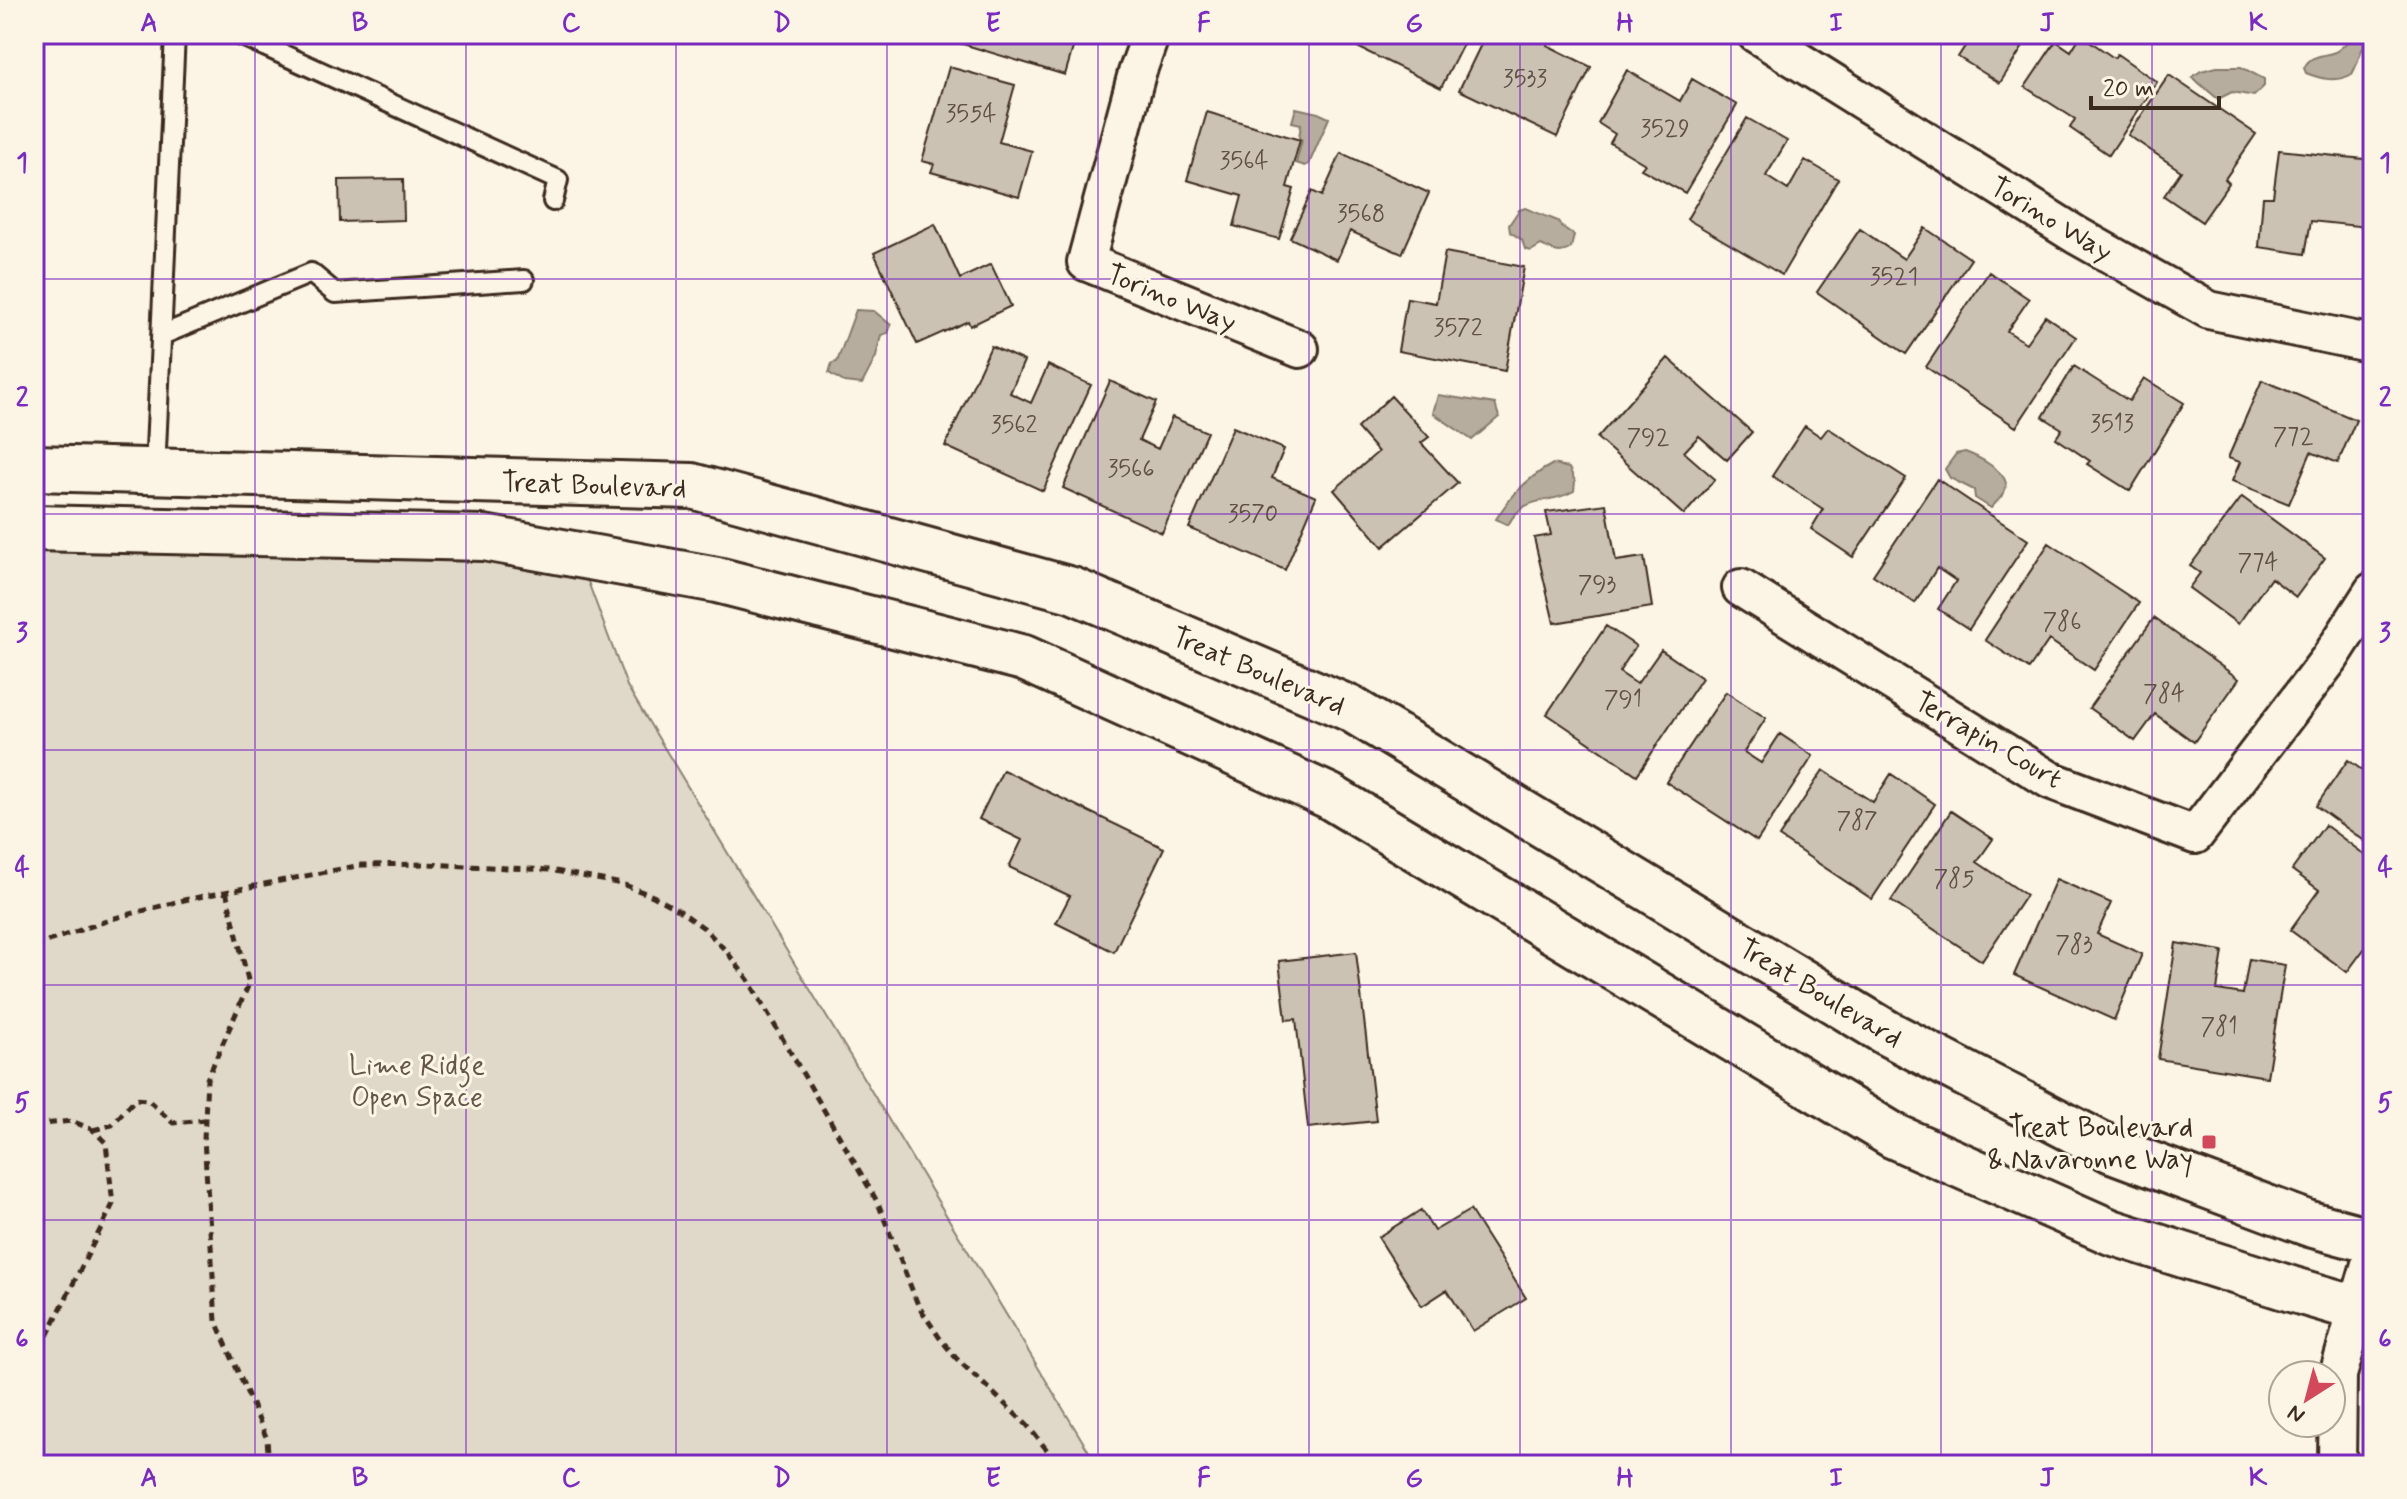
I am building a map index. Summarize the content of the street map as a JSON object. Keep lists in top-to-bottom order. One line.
{"streets":{"main road":["Treat Boulevard"],"street":["Torino Way","Terrapin Court"]},"parks":["Lime Ridge Open Space"],"places":{"transit":["Treat Boulevard & Navaronne Way"]},"house_numbers":["3533","3554","3529","3564","3568","3521","3572","3513","3562","772","792","3566","3570","774","793","786","784","791","787","785","783","781"],"scale_bar":"20 m","north":"bottom left","grid":{"columns":["A","B","C","D","E","F","G","H","I","J","K"],"rows":["1","2","3","4","5","6"]}}
